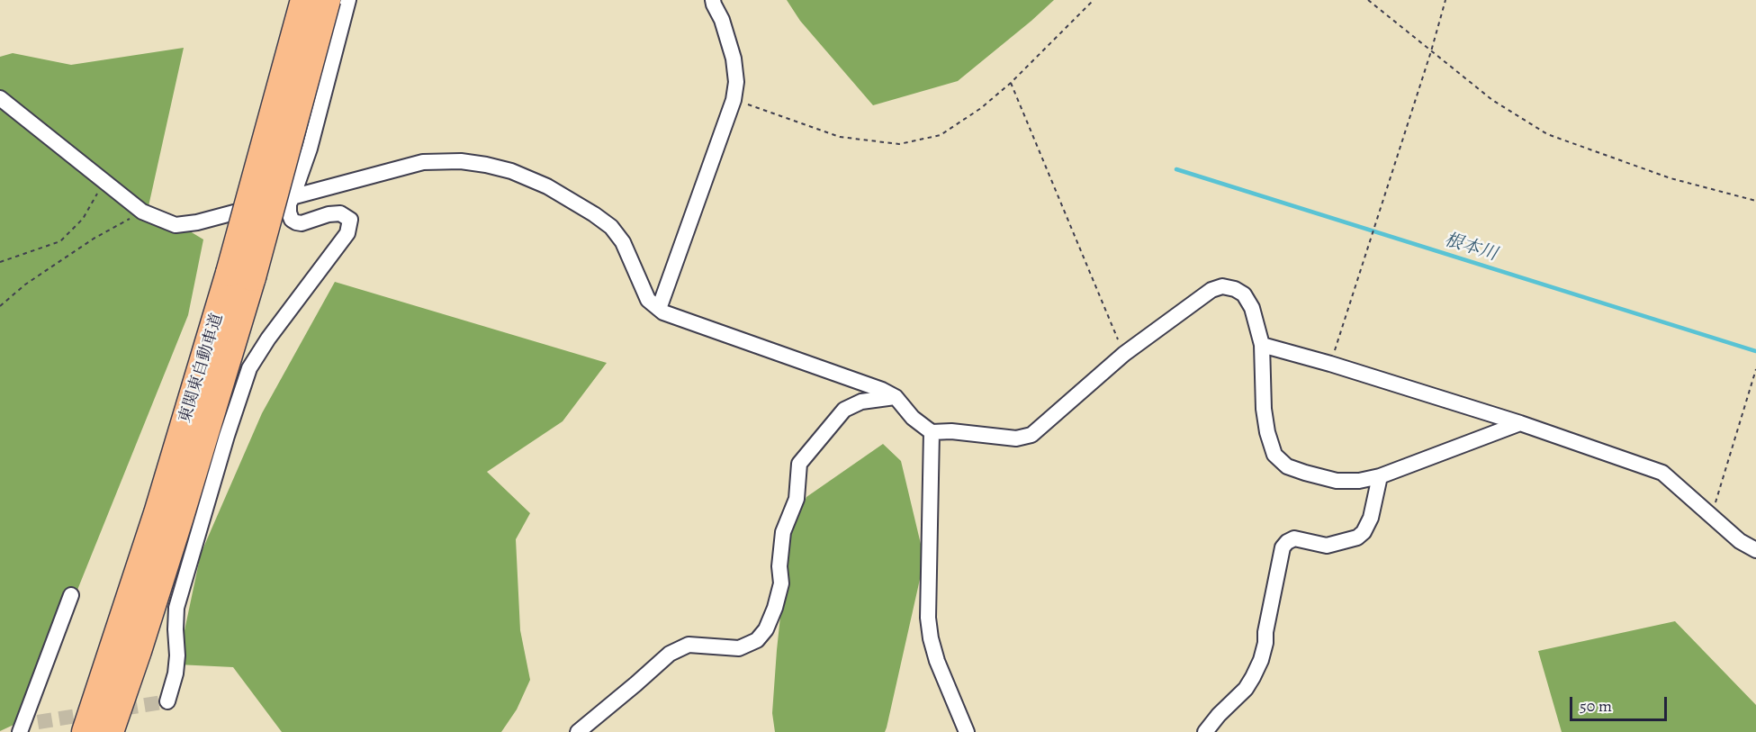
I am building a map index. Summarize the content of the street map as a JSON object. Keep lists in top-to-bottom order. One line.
{"streets":{"highway":["東関東自動車道"]},"water":["根本川"],"scale_bar":"50 m"}
